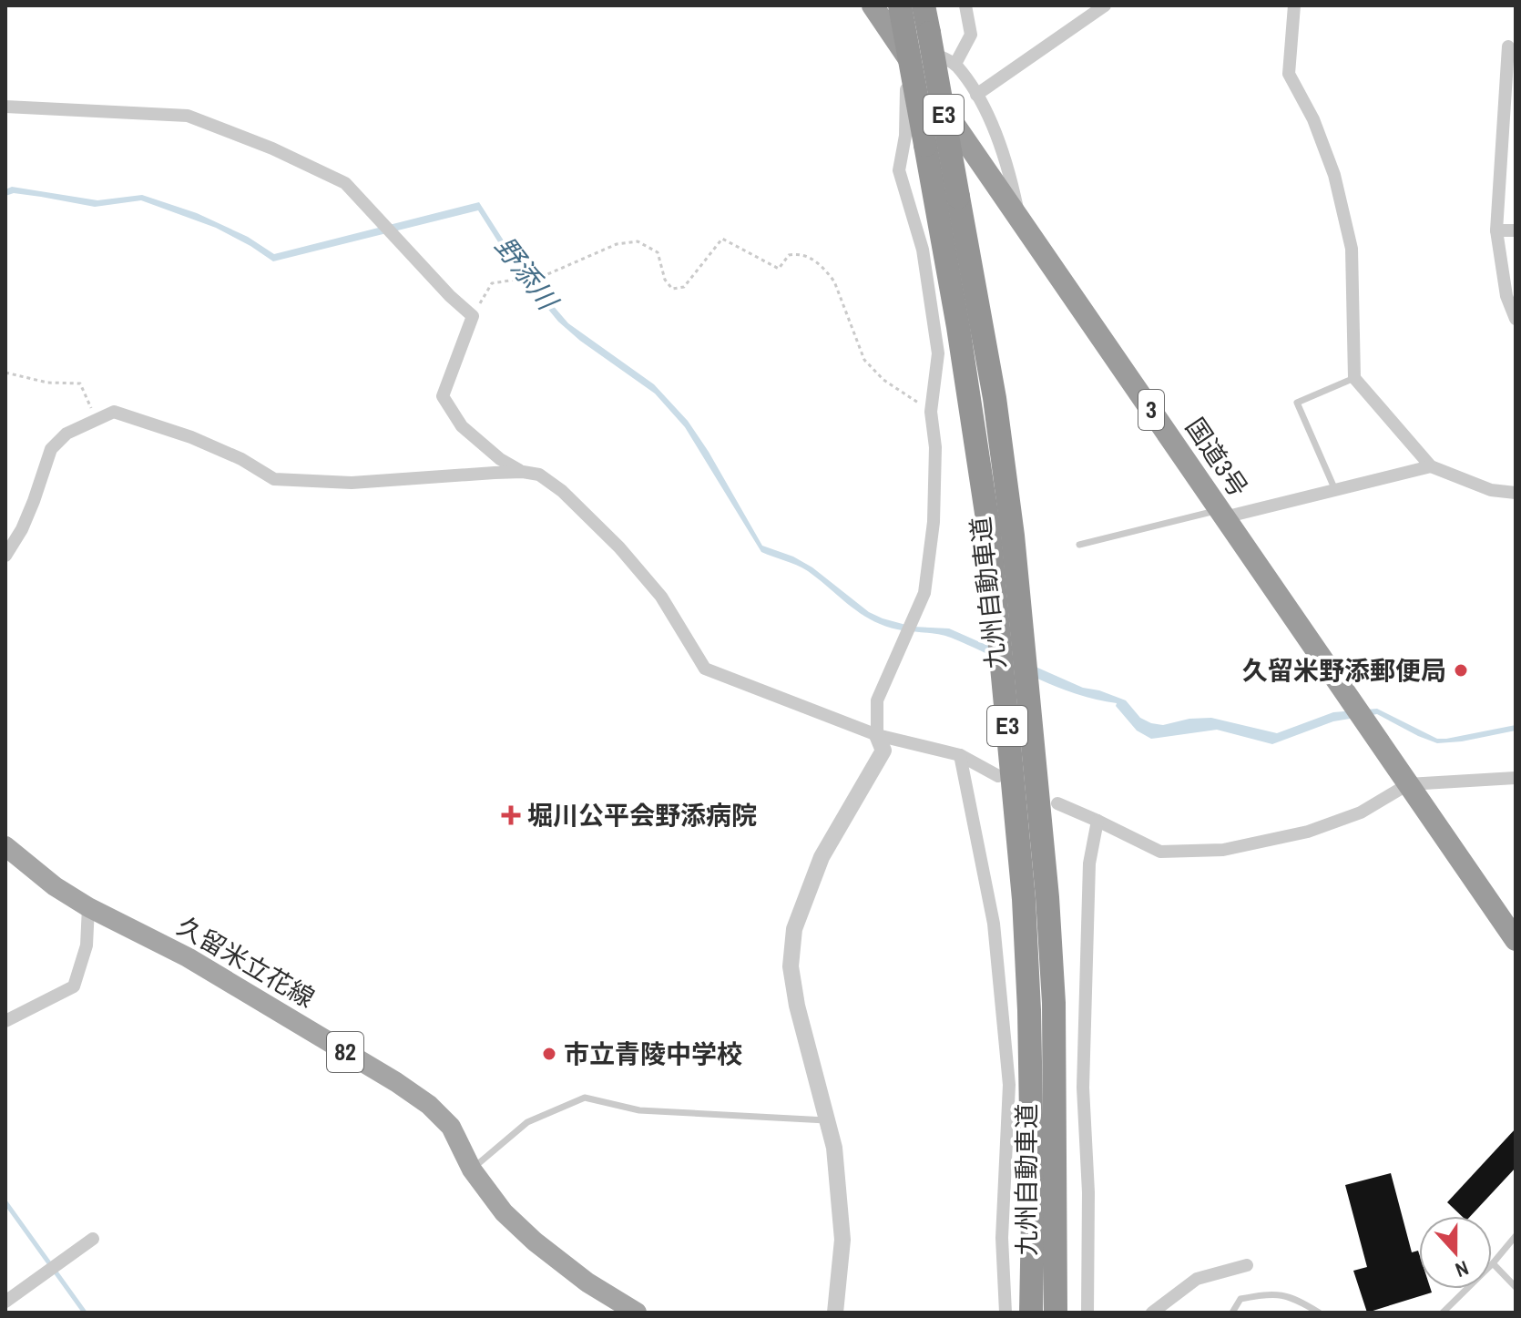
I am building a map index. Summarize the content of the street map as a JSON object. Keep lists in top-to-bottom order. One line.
{"streets":{"highway":["E3","3","国道3号","九州自動車道"],"main road":["久留米立花線","82"]},"water":["野添川"],"places":{"other":["久留米野添郵便局","市立青陵中学校"],"health":["堀川公平会野添病院"]},"north":"bottom"}
